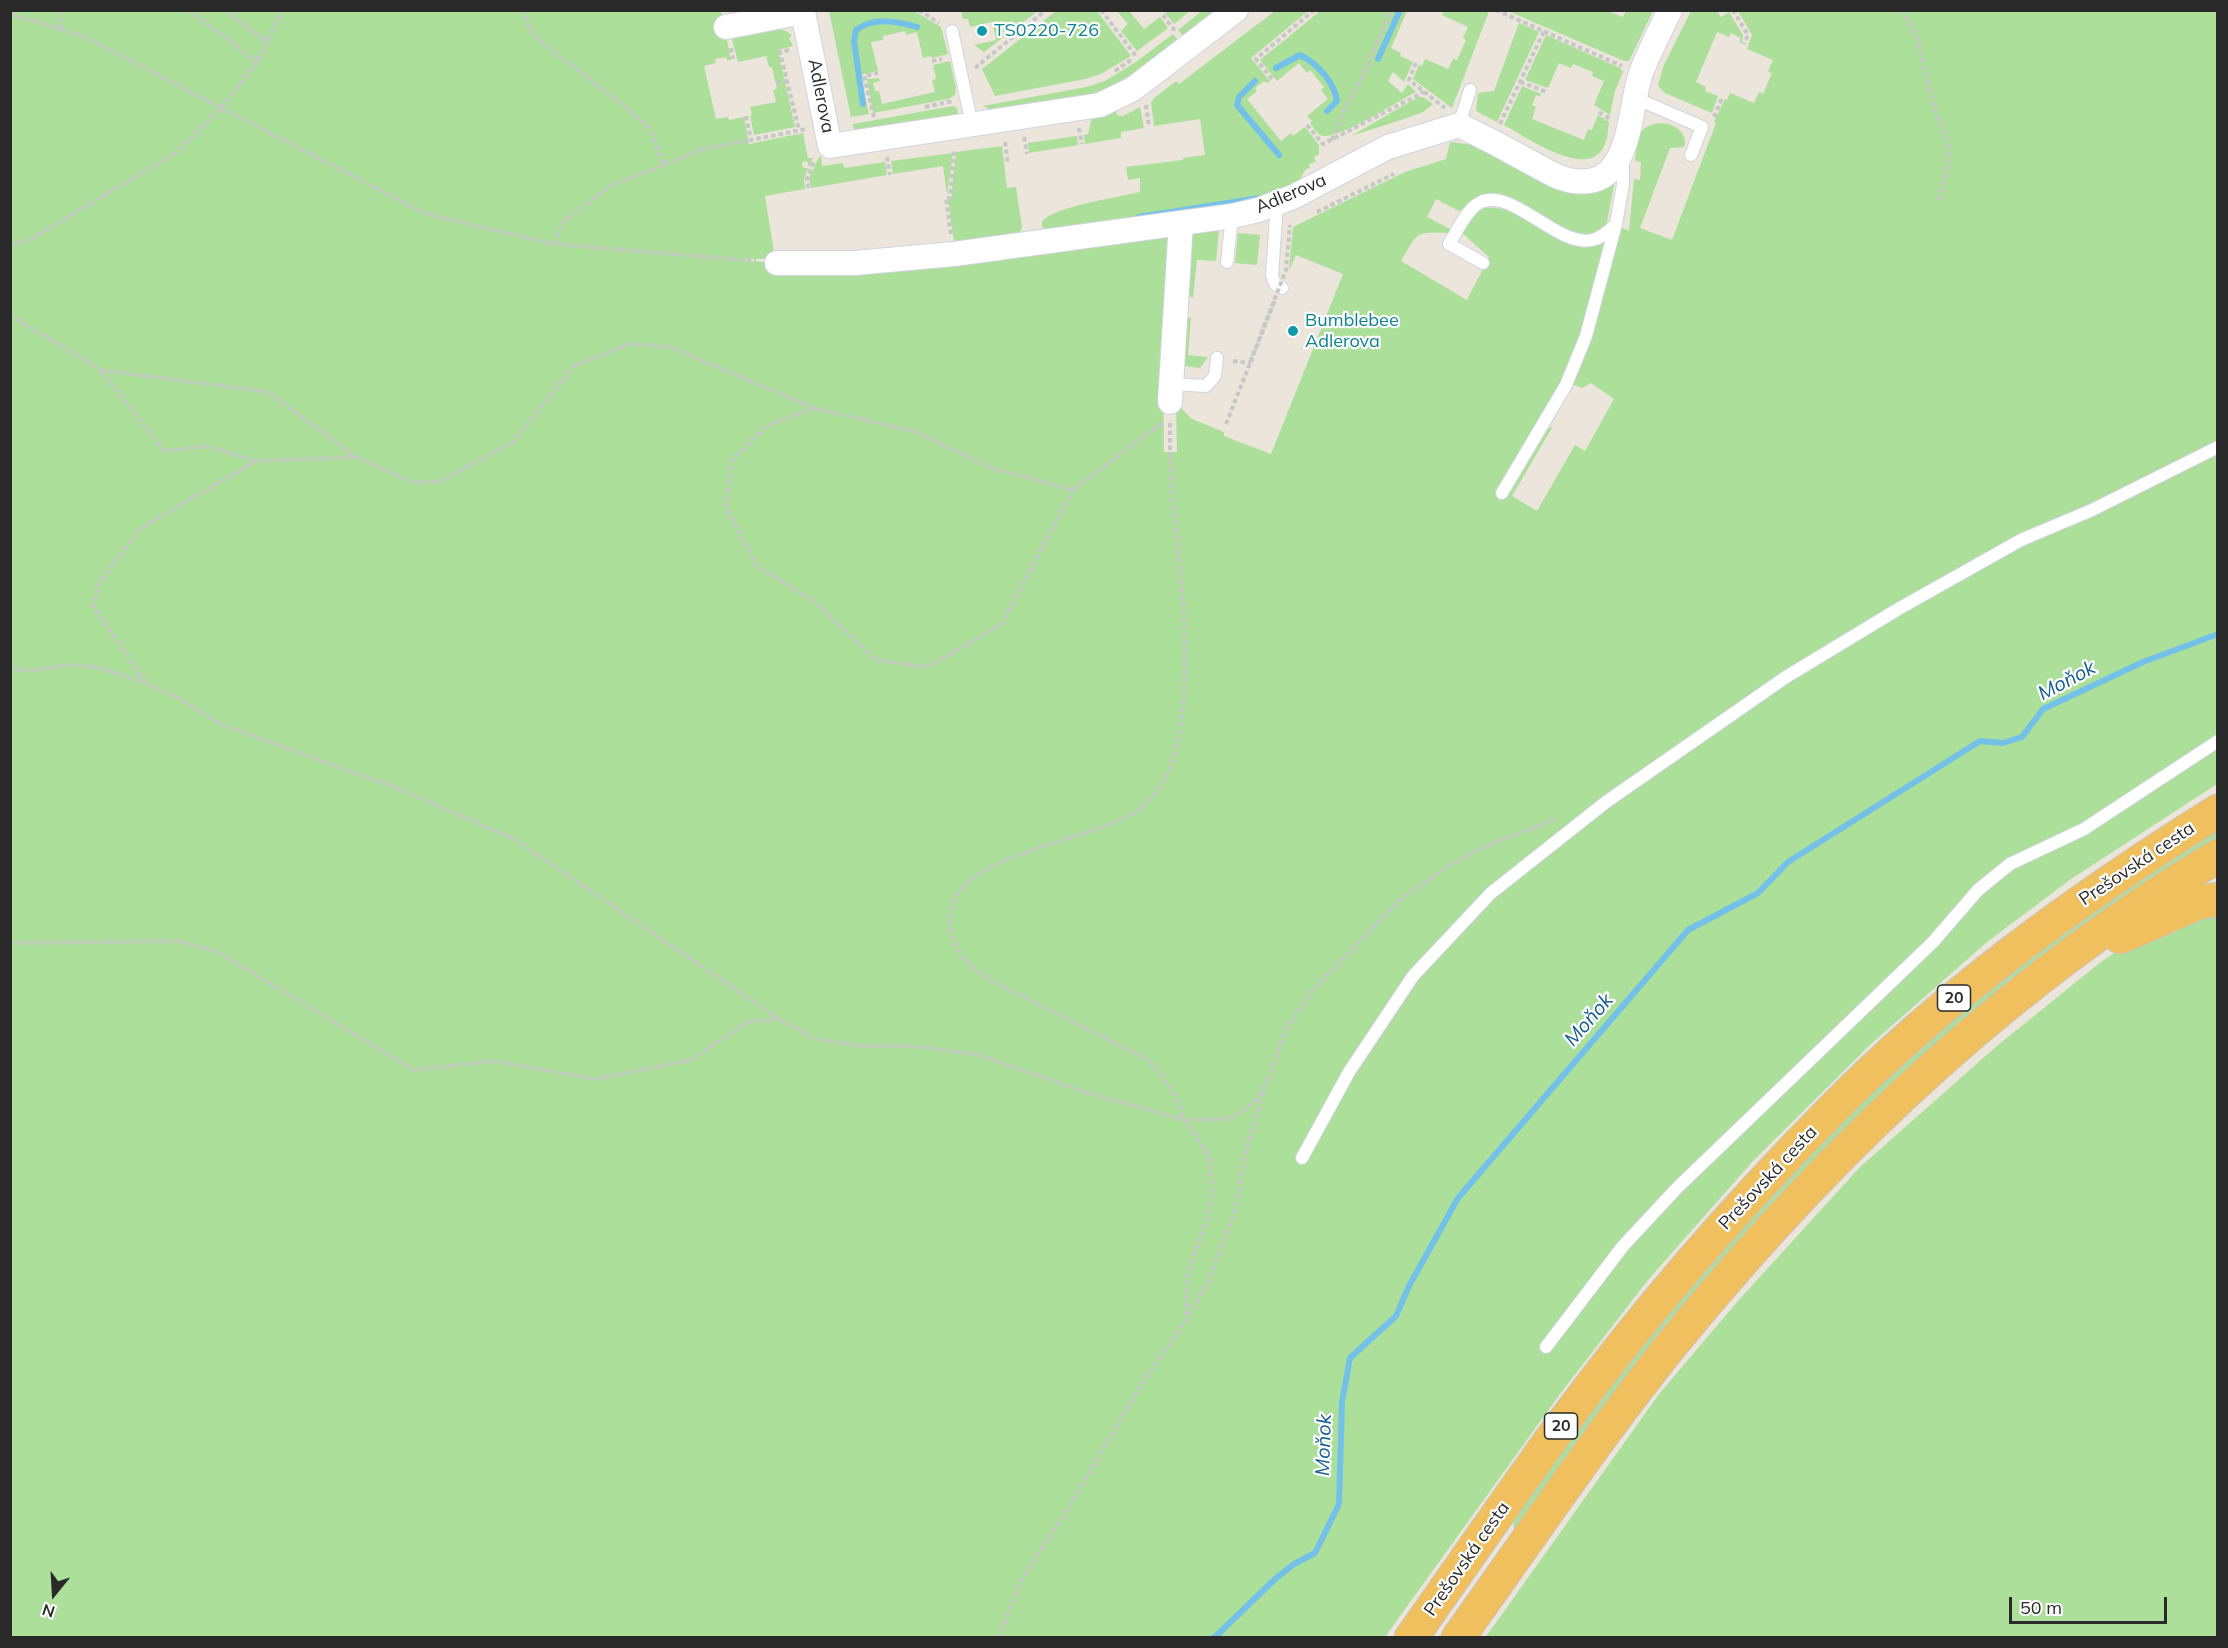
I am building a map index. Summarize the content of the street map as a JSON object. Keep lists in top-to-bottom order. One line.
{"streets":{"highway":["Prešovská cesta","20"],"street":["Adlerova"]},"water":["Moňok"],"places":["TS0220-726","Bumblebee Adlerova"],"scale_bar":"50 m","north":"bottom"}
